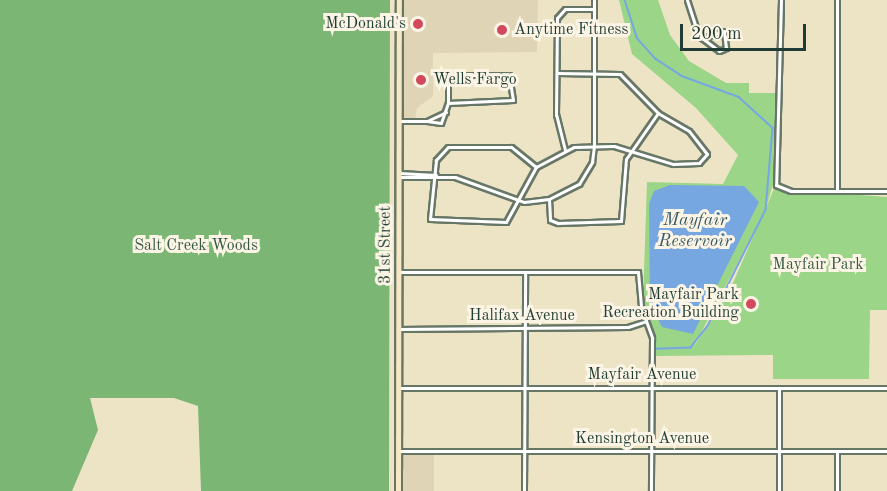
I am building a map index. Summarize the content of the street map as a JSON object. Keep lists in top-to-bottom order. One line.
{"streets":{"main road":["31st Street"],"street":["Halifax Avenue","Mayfair Avenue","Kensington Avenue"]},"crossings":[["31st Street","Halifax Avenue"],["31st Street","Mayfair Avenue"],["31st Street","Kensington Avenue"]],"water":["Mayfair Reservoir"],"parks":["Salt Creek Woods","Mayfair Park"],"places":["McDonald's","Anytime Fitness","Wells Fargo","Mayfair Park Recreation Building"],"scale_bar":"200 m"}
